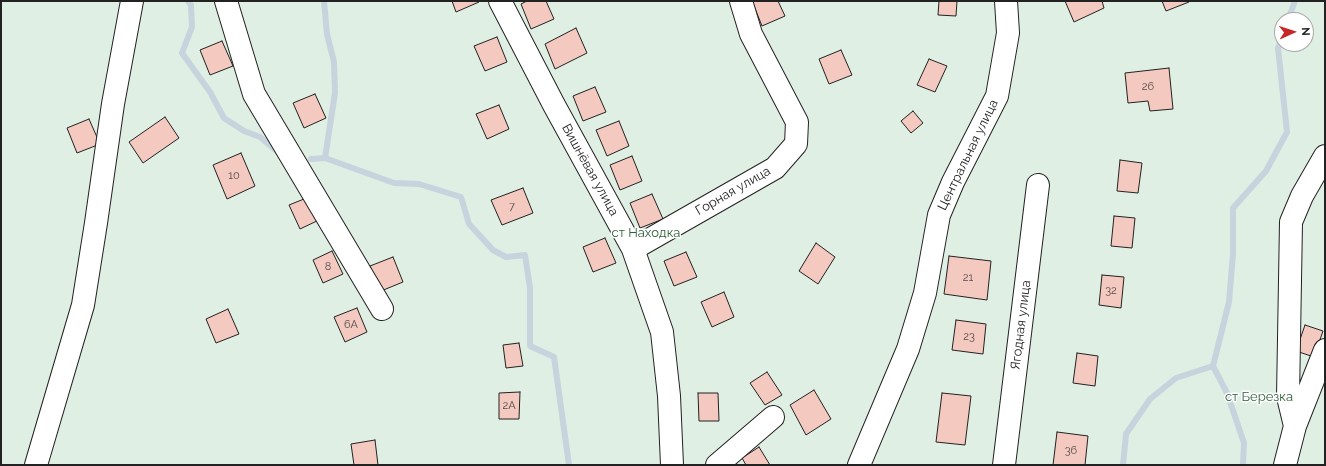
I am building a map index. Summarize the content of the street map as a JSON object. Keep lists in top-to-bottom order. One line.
{"streets":{"street":["Центральная улица","Вишнёвая улица","Горная улица","Ягодная улица"]},"crossings":[["Вишнёвая улица","Горная улица"]],"parks":["ст Находка","ст Березка"],"house_numbers":["26","10","7","8","21","32","6А","23","2А","36"],"north":"right"}
